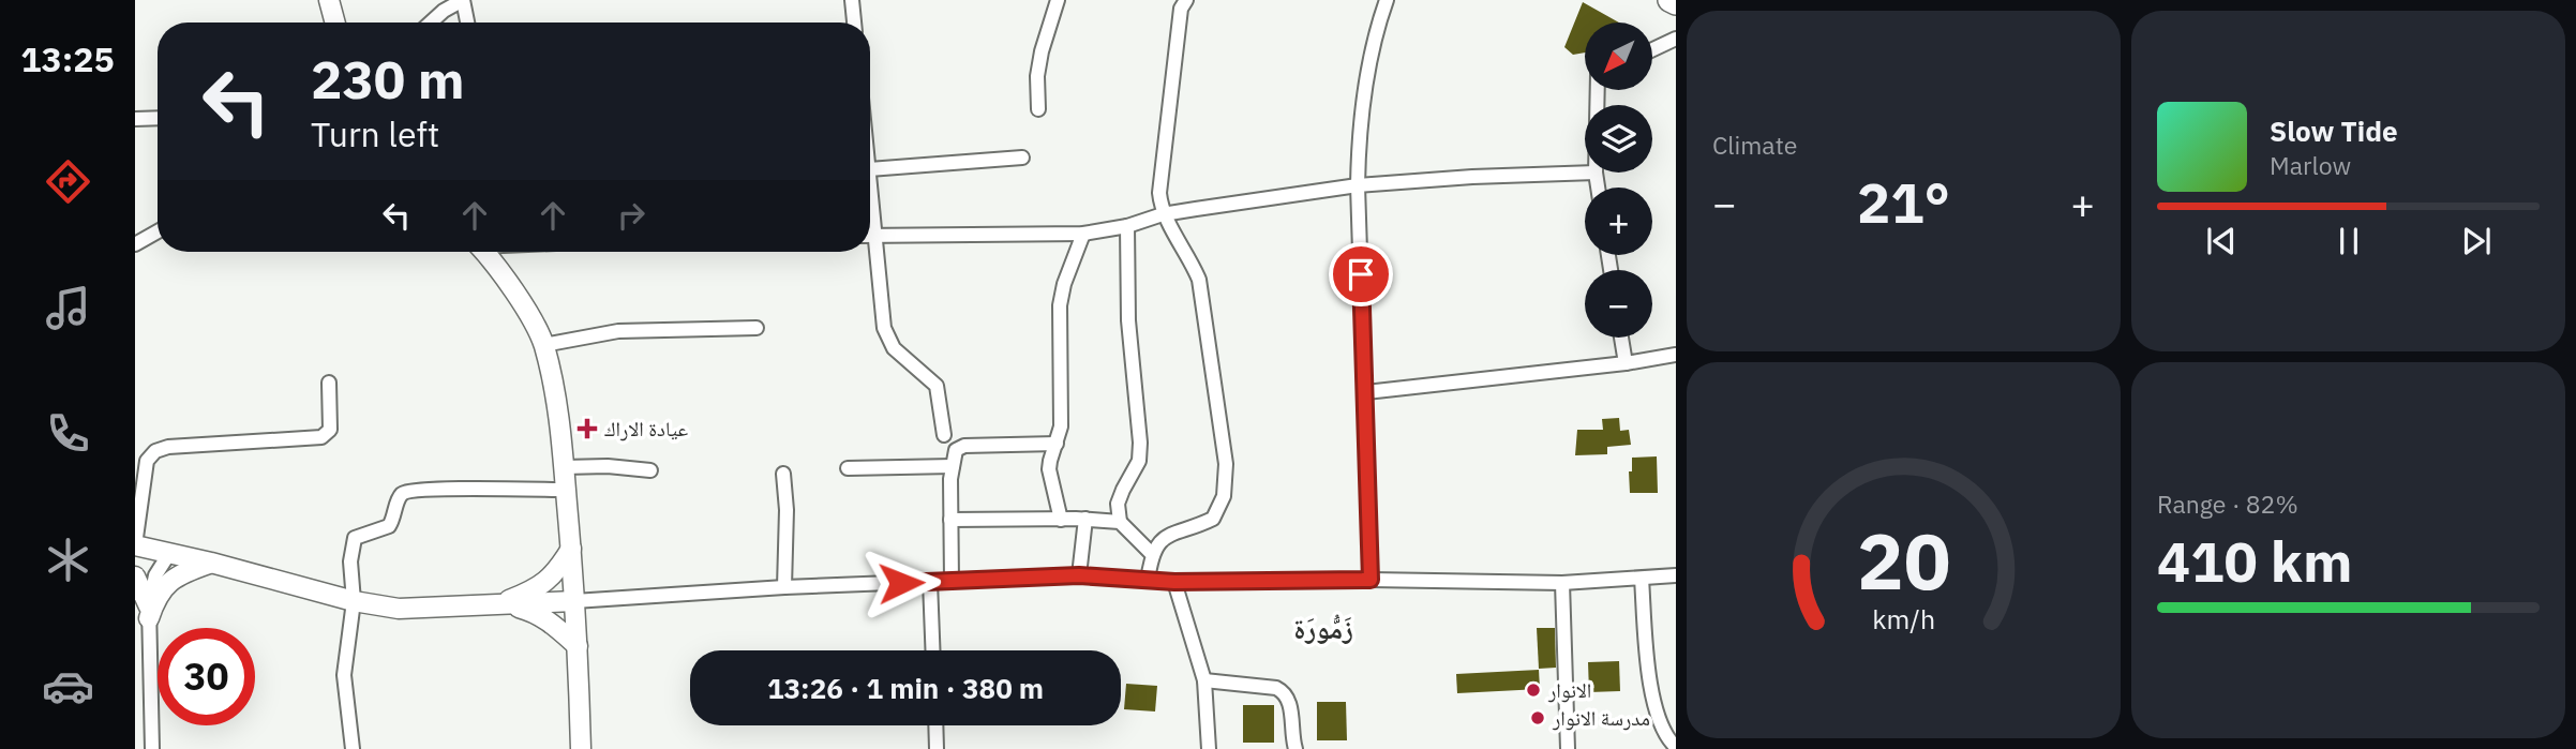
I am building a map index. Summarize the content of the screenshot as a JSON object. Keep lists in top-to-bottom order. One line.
{"districts":["زَمُّورَة"],"places":{"health":["عيادة الاراك"],"other":["الانوار","مدرسة الانوار"]},"north":"bottom left","page":{"tabs":"13:25","tile":["Climate",["Range · 82%","410 km"]],"map_buttons":["+","−"],"turn":["230 m","Turn left"],"song":["Slow Tide","Marlow"],"heat":["−","21°","+"],"limit":"30","trip":"13:26 · 1 min · 380 m","gauge":["20","km/h"]}}
